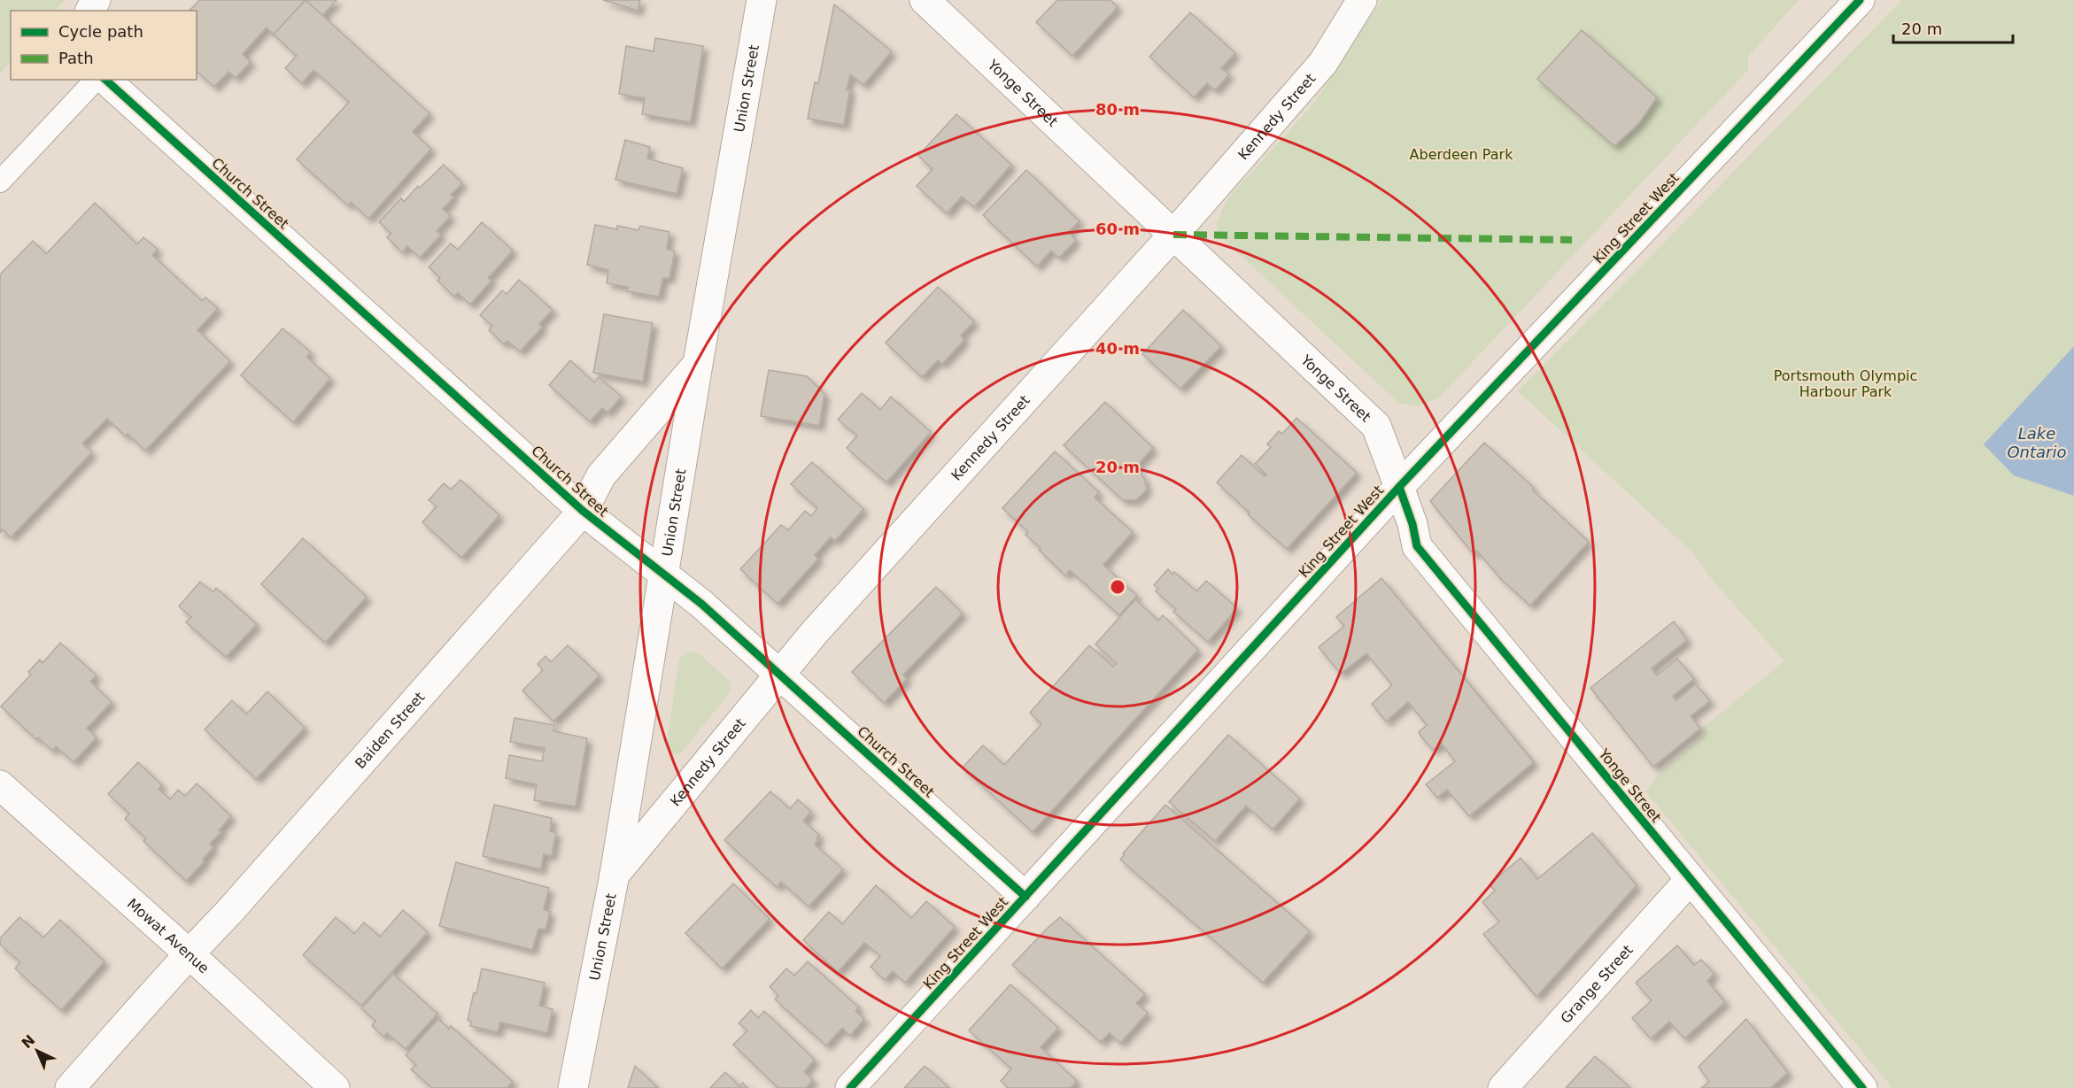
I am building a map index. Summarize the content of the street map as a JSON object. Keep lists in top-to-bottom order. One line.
{"streets":{"street":["Union Street","Yonge Street","Kennedy Street","Church Street","King Street West","Baiden Street","Mowat Avenue","Grange Street"]},"crossings":[["Union Street","Kennedy Street"],["Union Street","Church Street"],["Union Street","Baiden Street"],["Yonge Street","Kennedy Street"],["Yonge Street","King Street West"],["Yonge Street","Grange Street"],["Kennedy Street","Church Street"],["Church Street","King Street West"],["Church Street","Baiden Street"],["Baiden Street","Mowat Avenue"]],"water":["Lake Ontario"],"parks":["Aberdeen Park","Portsmouth Olympic Harbour Park"],"legend":["Cycle path","Path"],"scale_bar":"20 m","north":"top left","rings":["80 m","60 m","40 m","20 m"]}
